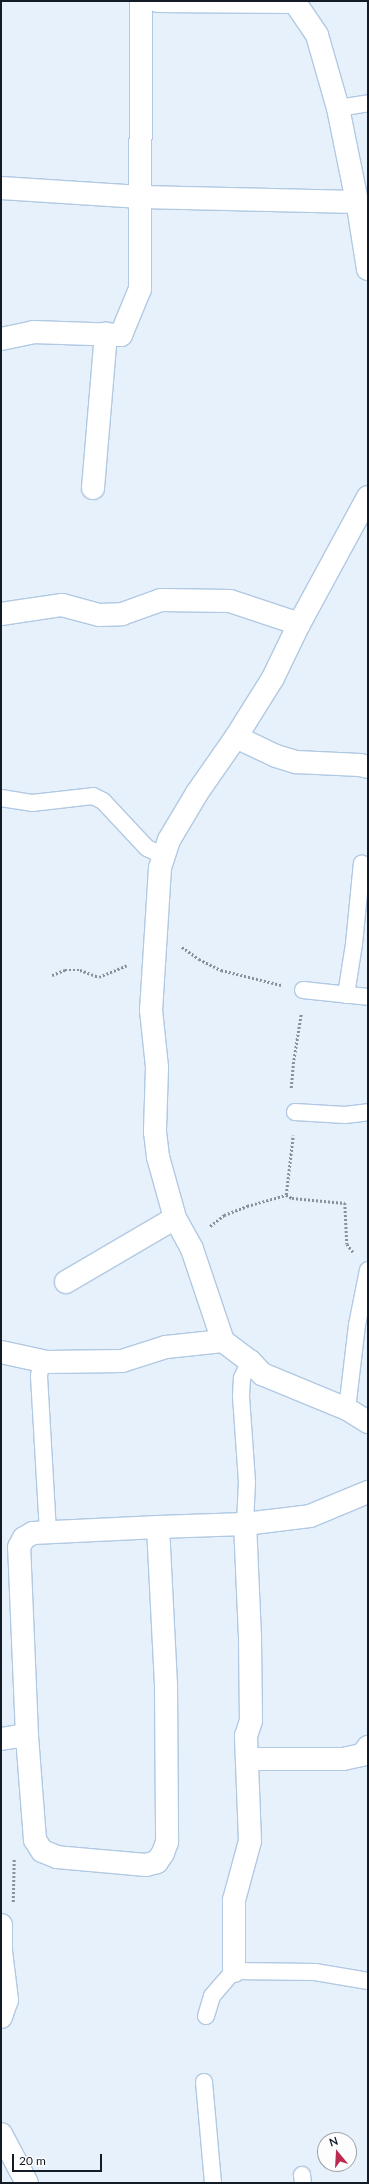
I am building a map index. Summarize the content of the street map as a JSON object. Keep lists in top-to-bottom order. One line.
{"scale_bar":"20 m","north":"top"}
